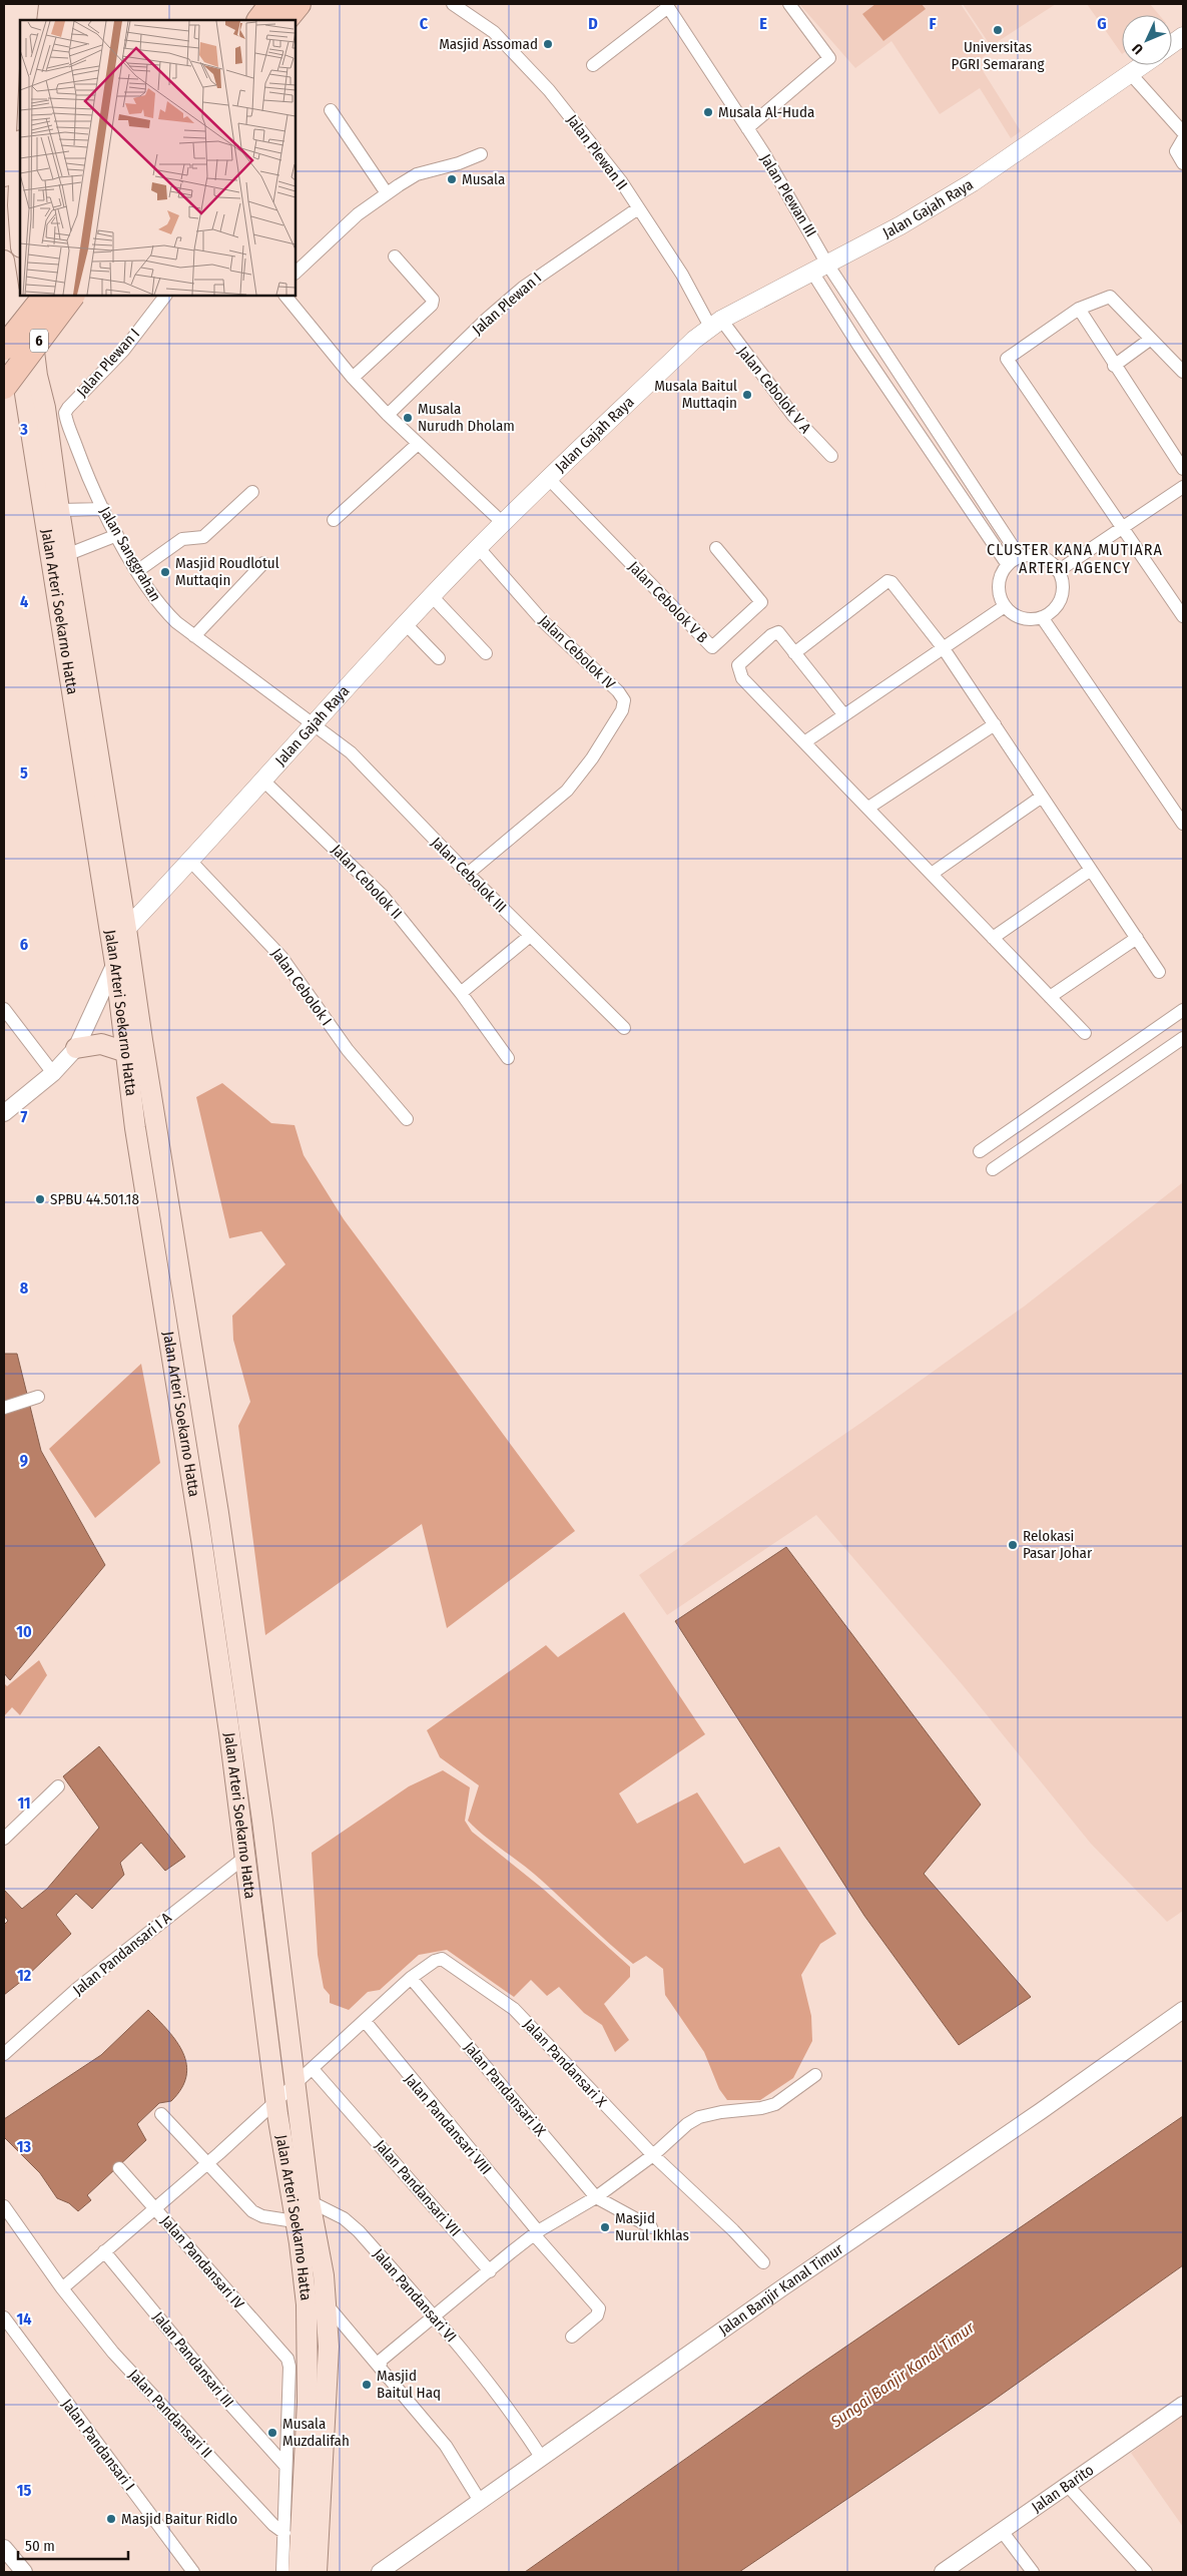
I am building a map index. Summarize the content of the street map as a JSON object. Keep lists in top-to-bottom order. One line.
{"streets":{"highway":["6"],"main road":["Jalan Gajah Raya","Jalan Arteri Soekarno Hatta"],"street":["Jalan Plewan II","Jalan Plewan III","Jalan Plewan I","Jalan Cebolok V A","Jalan Sanggrahan","Jalan Cebolok V B","Jalan Cebolok IV","Jalan Cebolok III","Jalan Cebolok II","Jalan Cebolok I","Jalan Pandansari I A","Jalan Pandansari X","Jalan Pandansari IX","Jalan Pandansari VIII","Jalan Pandansari VII","Jalan Pandansari IV","Jalan Banjir Kanal Timur","Jalan Pandansari VI","Jalan Pandansari III","Jalan Pandansari II","Jalan Pandansari I","Jalan Barito"]},"crossings":[["Jalan Plewan II","Jalan Gajah Raya"],["Jalan Plewan II","Jalan Plewan I"],["Jalan Plewan II","Jalan Cebolok V A"],["Jalan Plewan III","Jalan Gajah Raya"],["Jalan Gajah Raya","Jalan Cebolok V A"],["Jalan Gajah Raya","Jalan Sanggrahan"],["Jalan Gajah Raya","Jalan Cebolok V B"],["Jalan Gajah Raya","Jalan Arteri Soekarno Hatta"],["Jalan Gajah Raya","Jalan Cebolok IV"],["Jalan Gajah Raya","Jalan Cebolok III"],["Jalan Gajah Raya","Jalan Cebolok II"],["Jalan Gajah Raya","Jalan Cebolok I"],["Jalan Plewan I","Jalan Sanggrahan"],["Jalan Sanggrahan","Jalan Cebolok III"],["Jalan Arteri Soekarno Hatta","Jalan Pandansari I A"],["Jalan Arteri Soekarno Hatta","Jalan Pandansari VI"],["Jalan Cebolok IV","Jalan Cebolok III"],["Jalan Pandansari X","Jalan Pandansari IX"],["Jalan Pandansari IV","Jalan Pandansari III"],["Jalan Banjir Kanal Timur","Jalan Pandansari VI"]],"districts":["CLUSTER KANA MUTIARA ARTERI AGENCY"],"water":["Sungai Banjir Kanal Timur"],"places":["Universitas PGRI Semarang","Masjid Assomad","Musala Al-Huda","Musala","Musala Baitul Muttaqin","Musala Nurudh Dholam","Masjid Roudlotul Muttaqin","SPBU 44.501.18","Relokasi Pasar Johar","Masjid Nurul Ikhlas","Masjid Baitul Haq","Musala Muzdalifah","Masjid Baitur Ridlo"],"scale_bar":"50 m","north":"bottom left","grid":{"columns":["C","D","E","F","G"],"rows":["3","4","5","6","7","8","9","10","11","12","13","14","15"]}}
